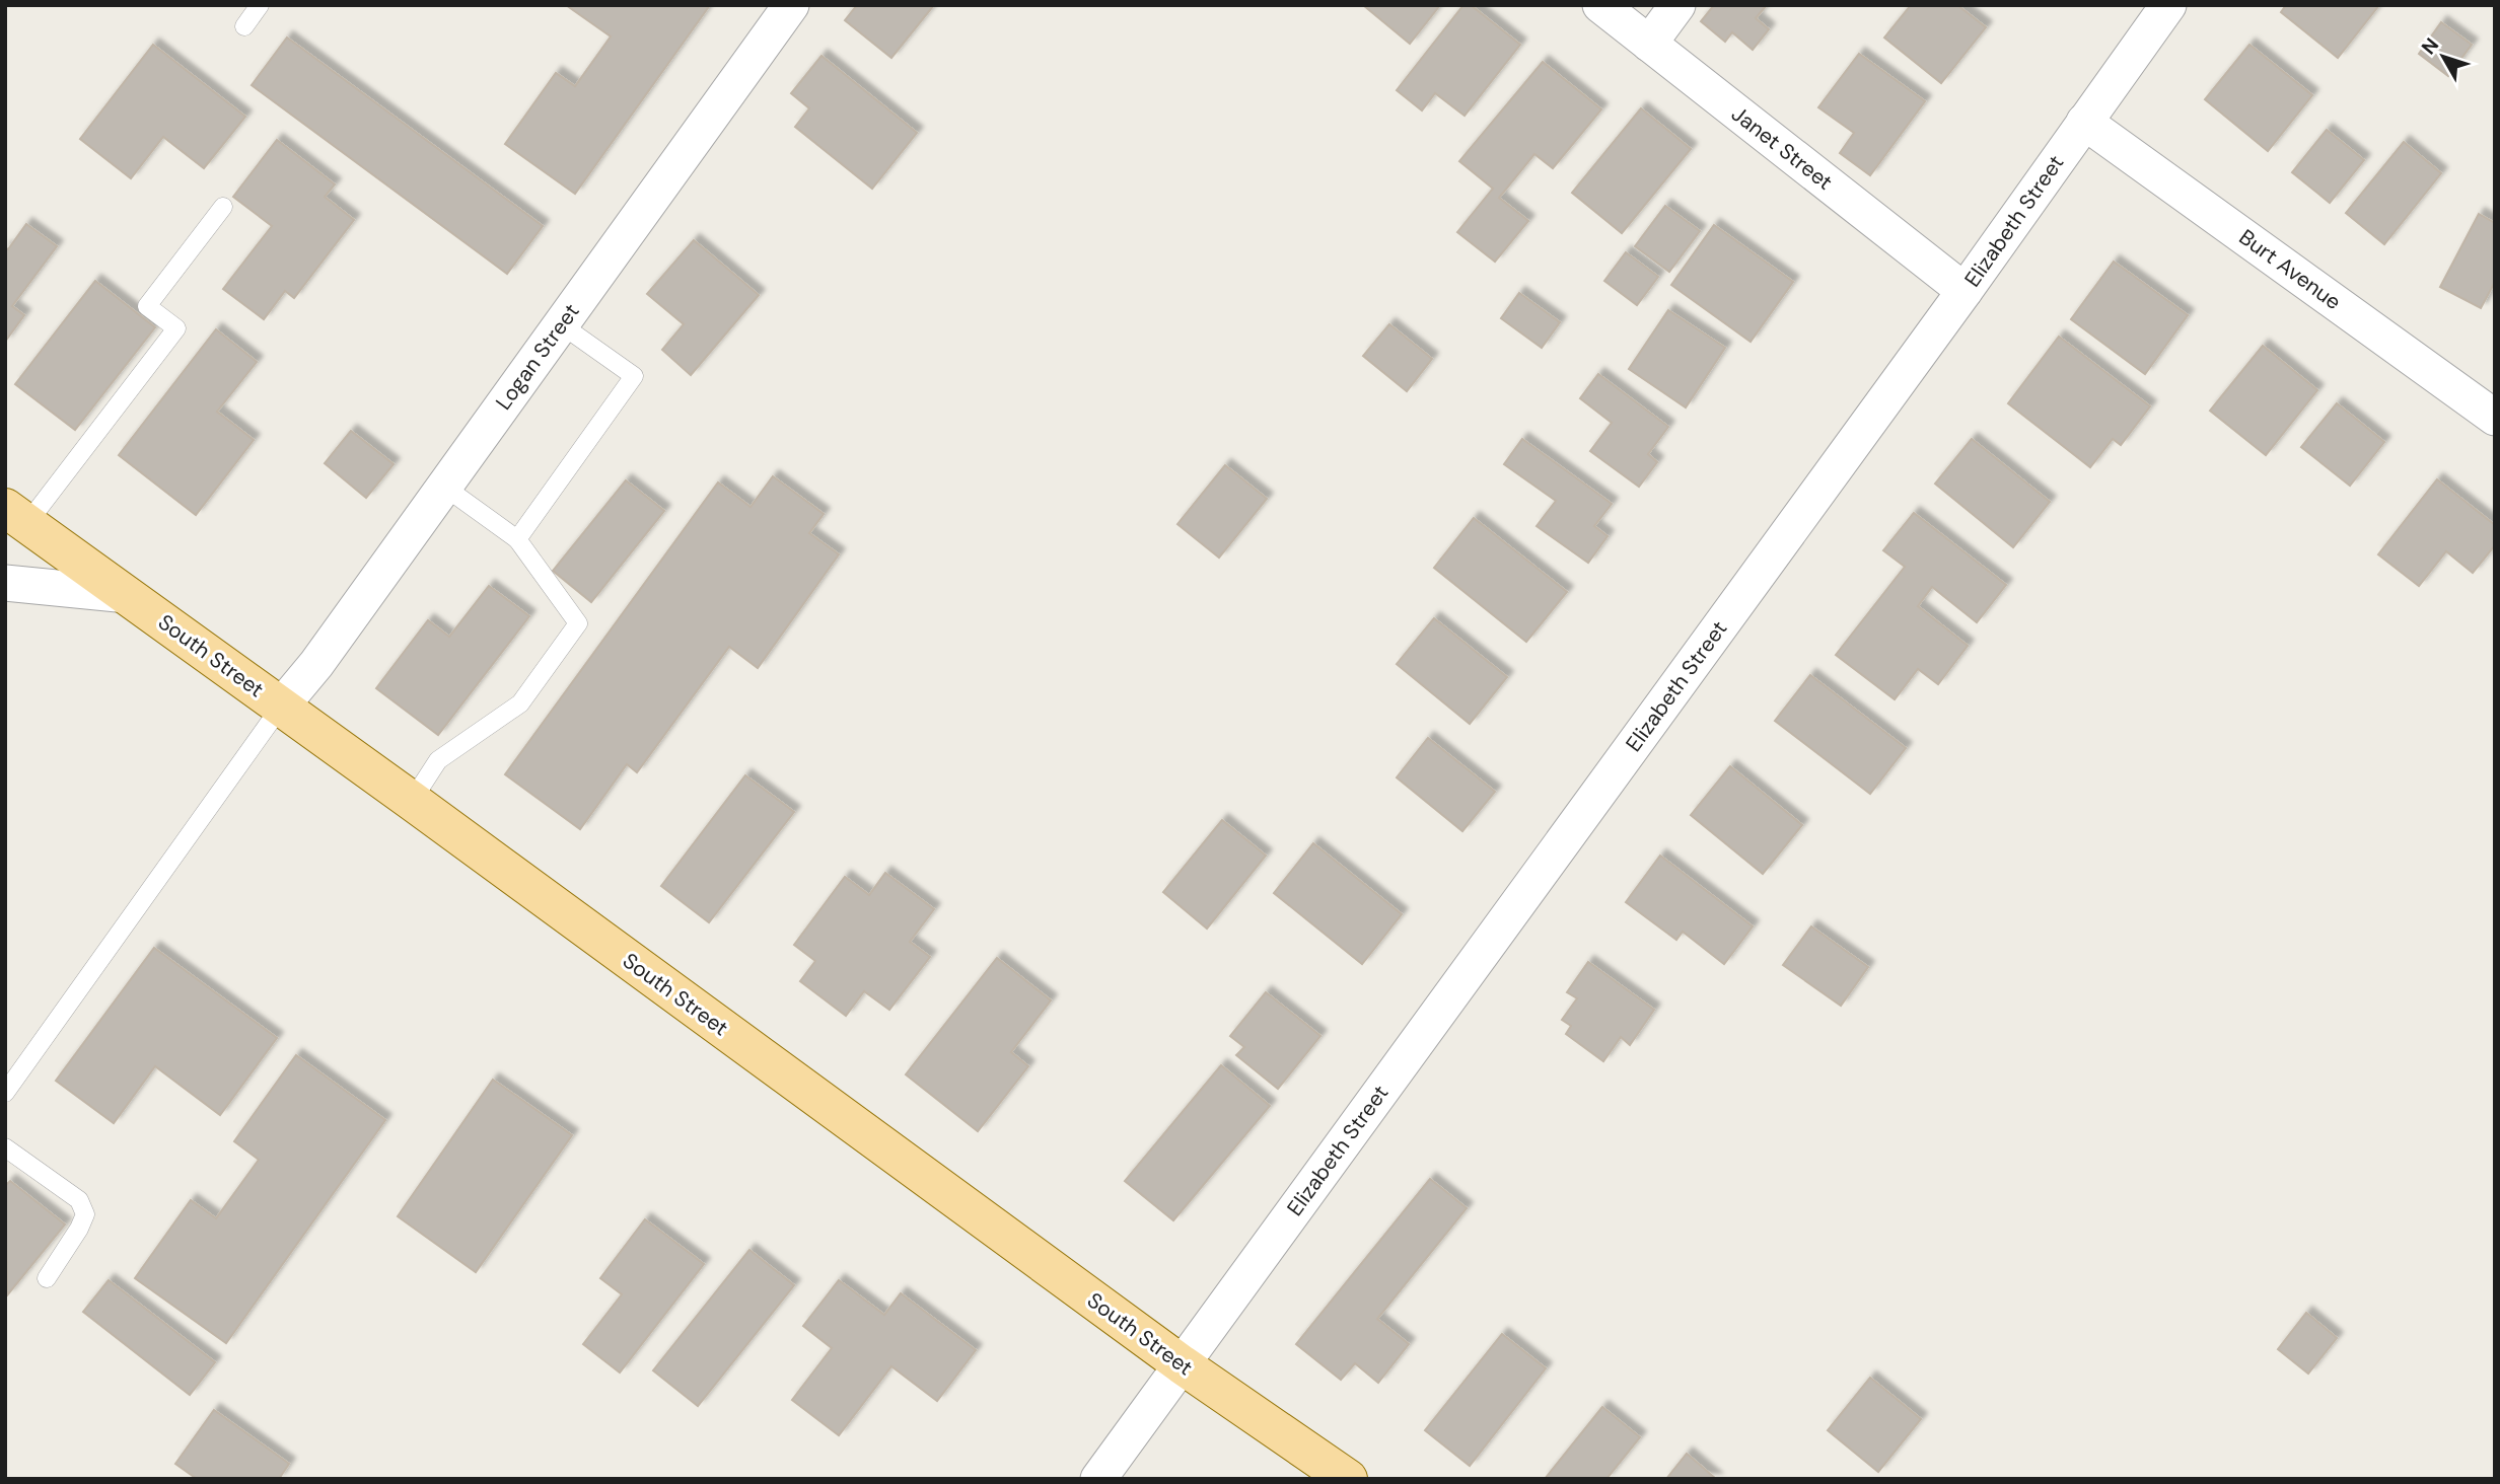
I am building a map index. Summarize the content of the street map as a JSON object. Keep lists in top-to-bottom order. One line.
{"streets":{"main road":["South Street"],"street":["Janet Street","Elizabeth Street","Burt Avenue","Logan Street"]},"crossings":[["Janet Street","Elizabeth Street"],["Elizabeth Street","Burt Avenue"],["Elizabeth Street","South Street"],["Logan Street","South Street"]],"north":"top left"}
